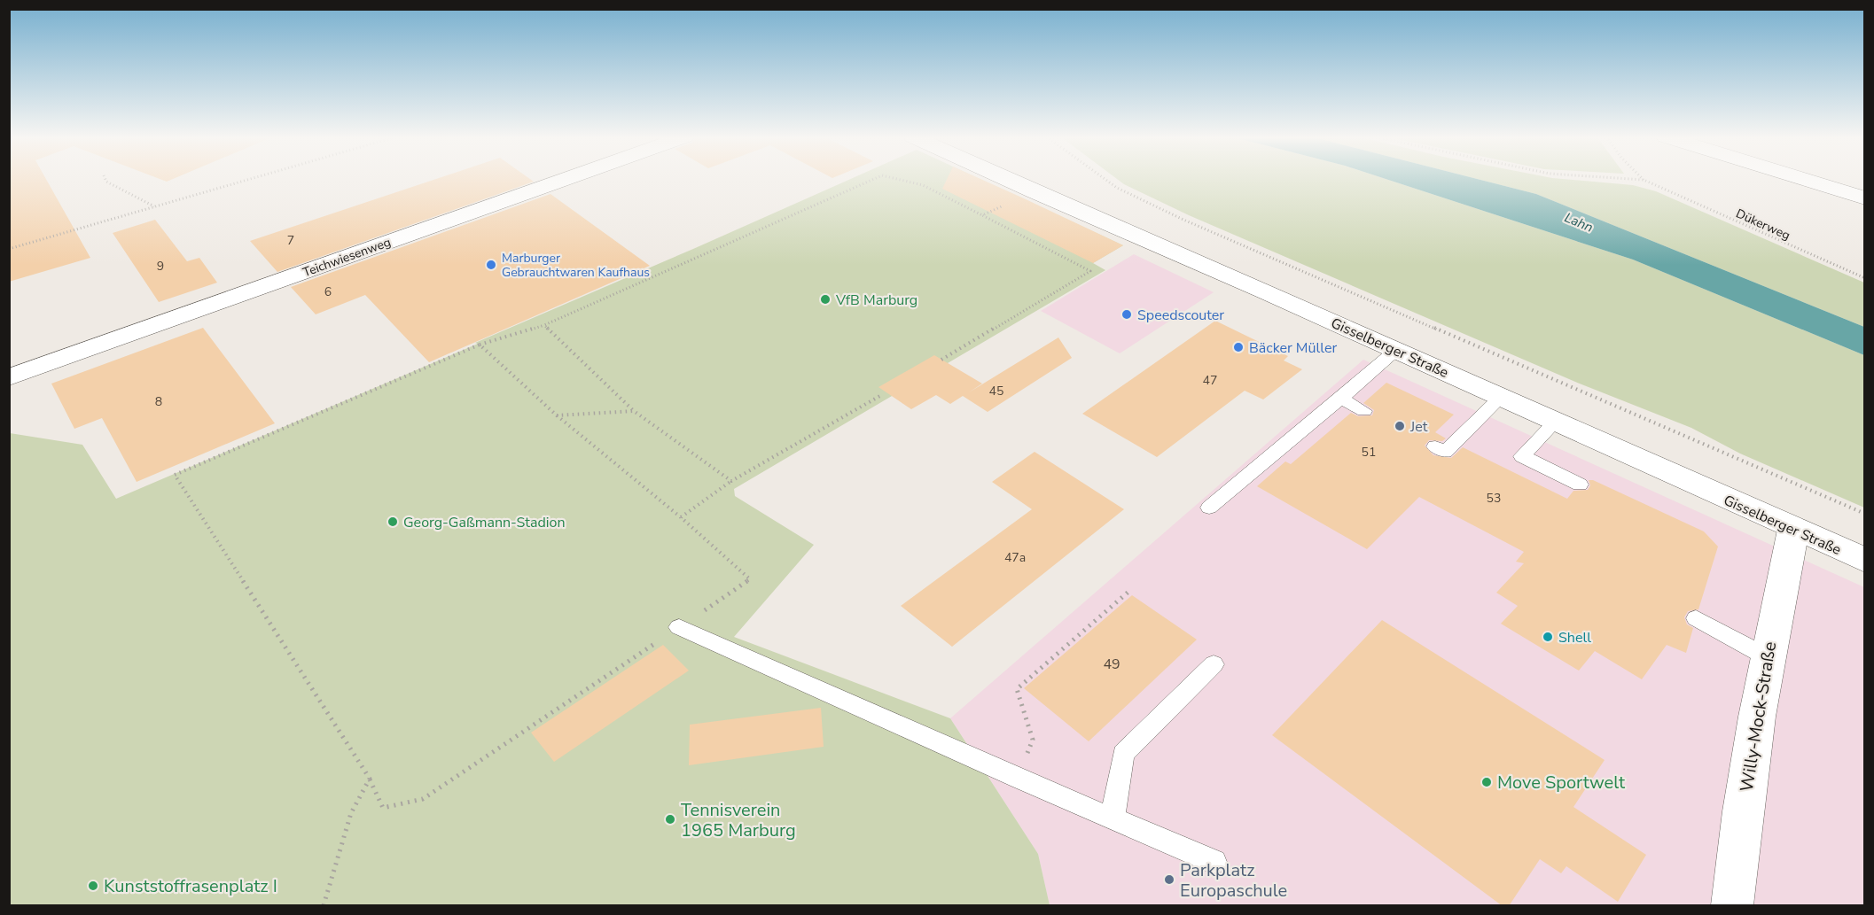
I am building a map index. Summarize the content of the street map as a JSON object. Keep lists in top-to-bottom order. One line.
{"streets":{"street":["Teichwiesenweg","Gisselberger Straße","Willy-Mock-Straße"],"path":["Dükerweg"]},"crossings":[["Gisselberger Straße","Willy-Mock-Straße"]],"water":["Lahn"],"places":["Marburger Gebrauchtwaren Kaufhaus","VfB Marburg","Speedscouter","Bäcker Müller","Jet","Georg-Gaßmann-Stadion","Shell","Move Sportwelt","Tennisverein 1965 Marburg","Parkplatz Europaschule","Kunststoffrasenplatz I"],"house_numbers":["7","9","6","47","45","8","51","53","47a","49"]}
